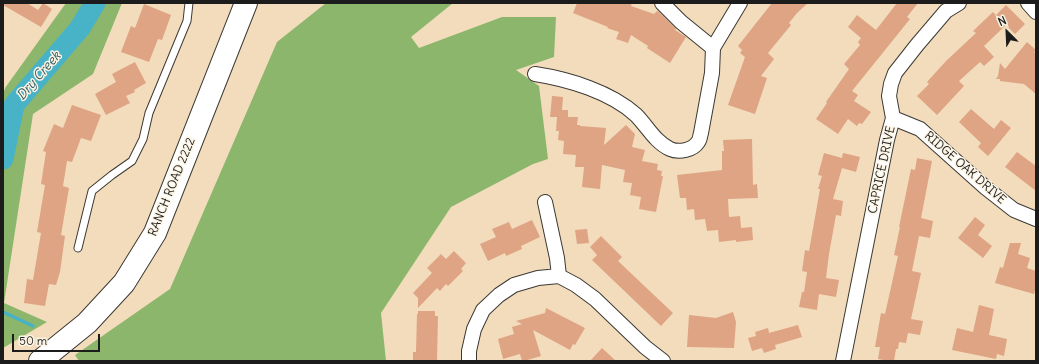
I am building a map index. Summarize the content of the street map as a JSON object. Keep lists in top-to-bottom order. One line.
{"streets":{"main road":["RANCH ROAD 2222"],"street":["RIDGE OAK DRIVE","CAPRICE DRIVE"]},"crossings":[["RIDGE OAK DRIVE","CAPRICE DRIVE"]],"water":["Dry Creek"],"scale_bar":"50 m","north":"top left"}
